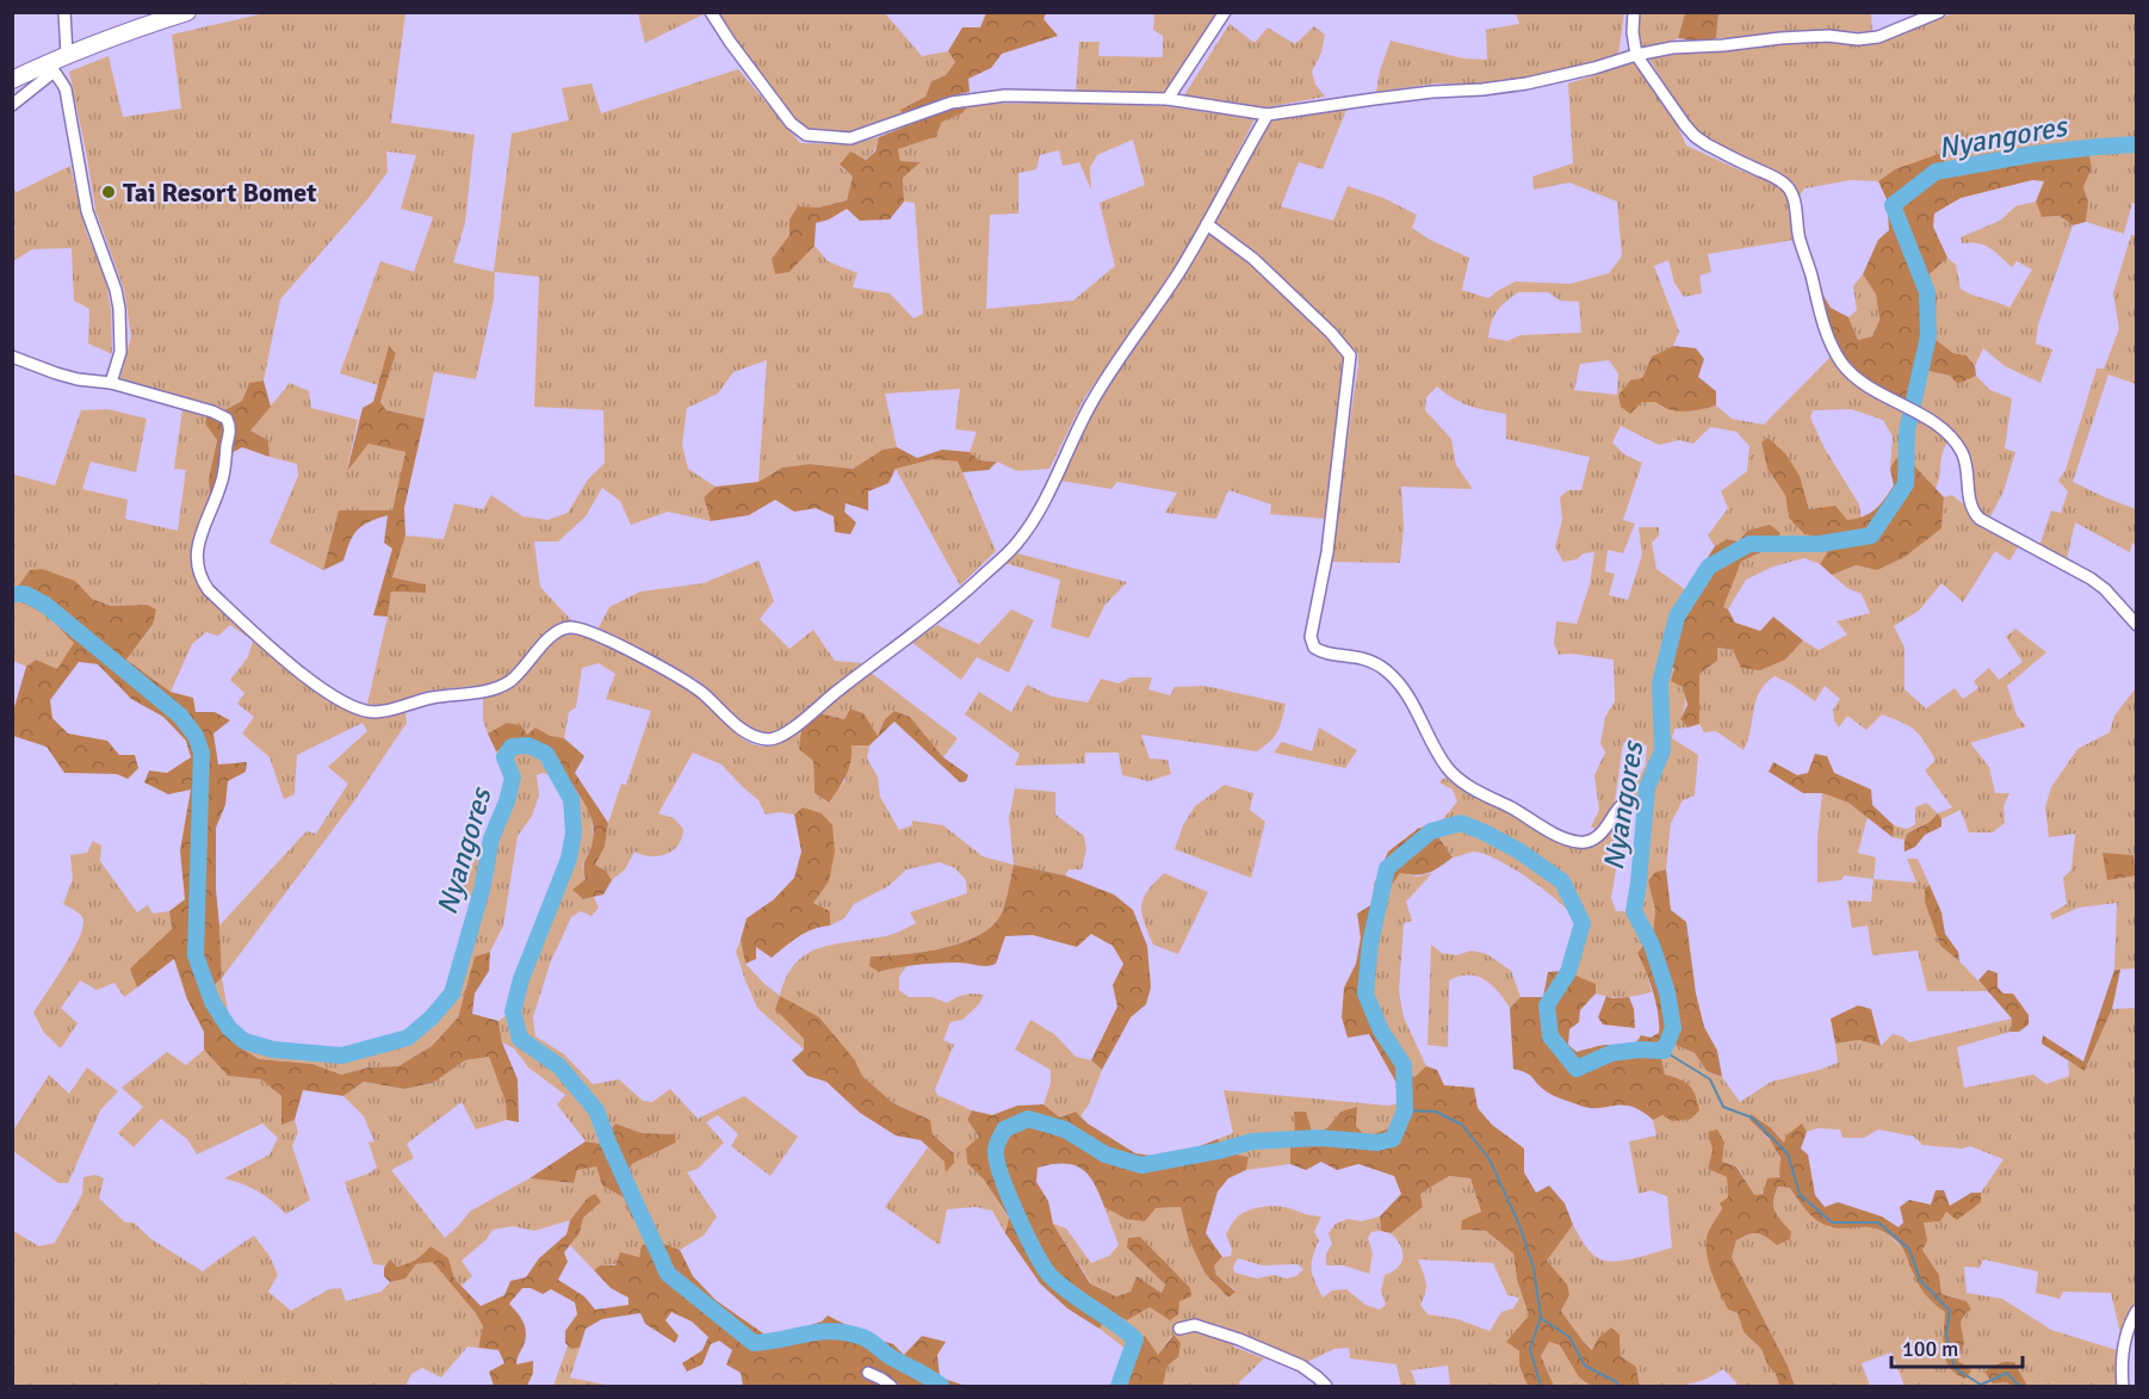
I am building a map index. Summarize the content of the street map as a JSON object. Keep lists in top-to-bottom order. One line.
{"water":["Nyangores"],"places":["Tai Resort Bomet"],"scale_bar":"100 m"}
